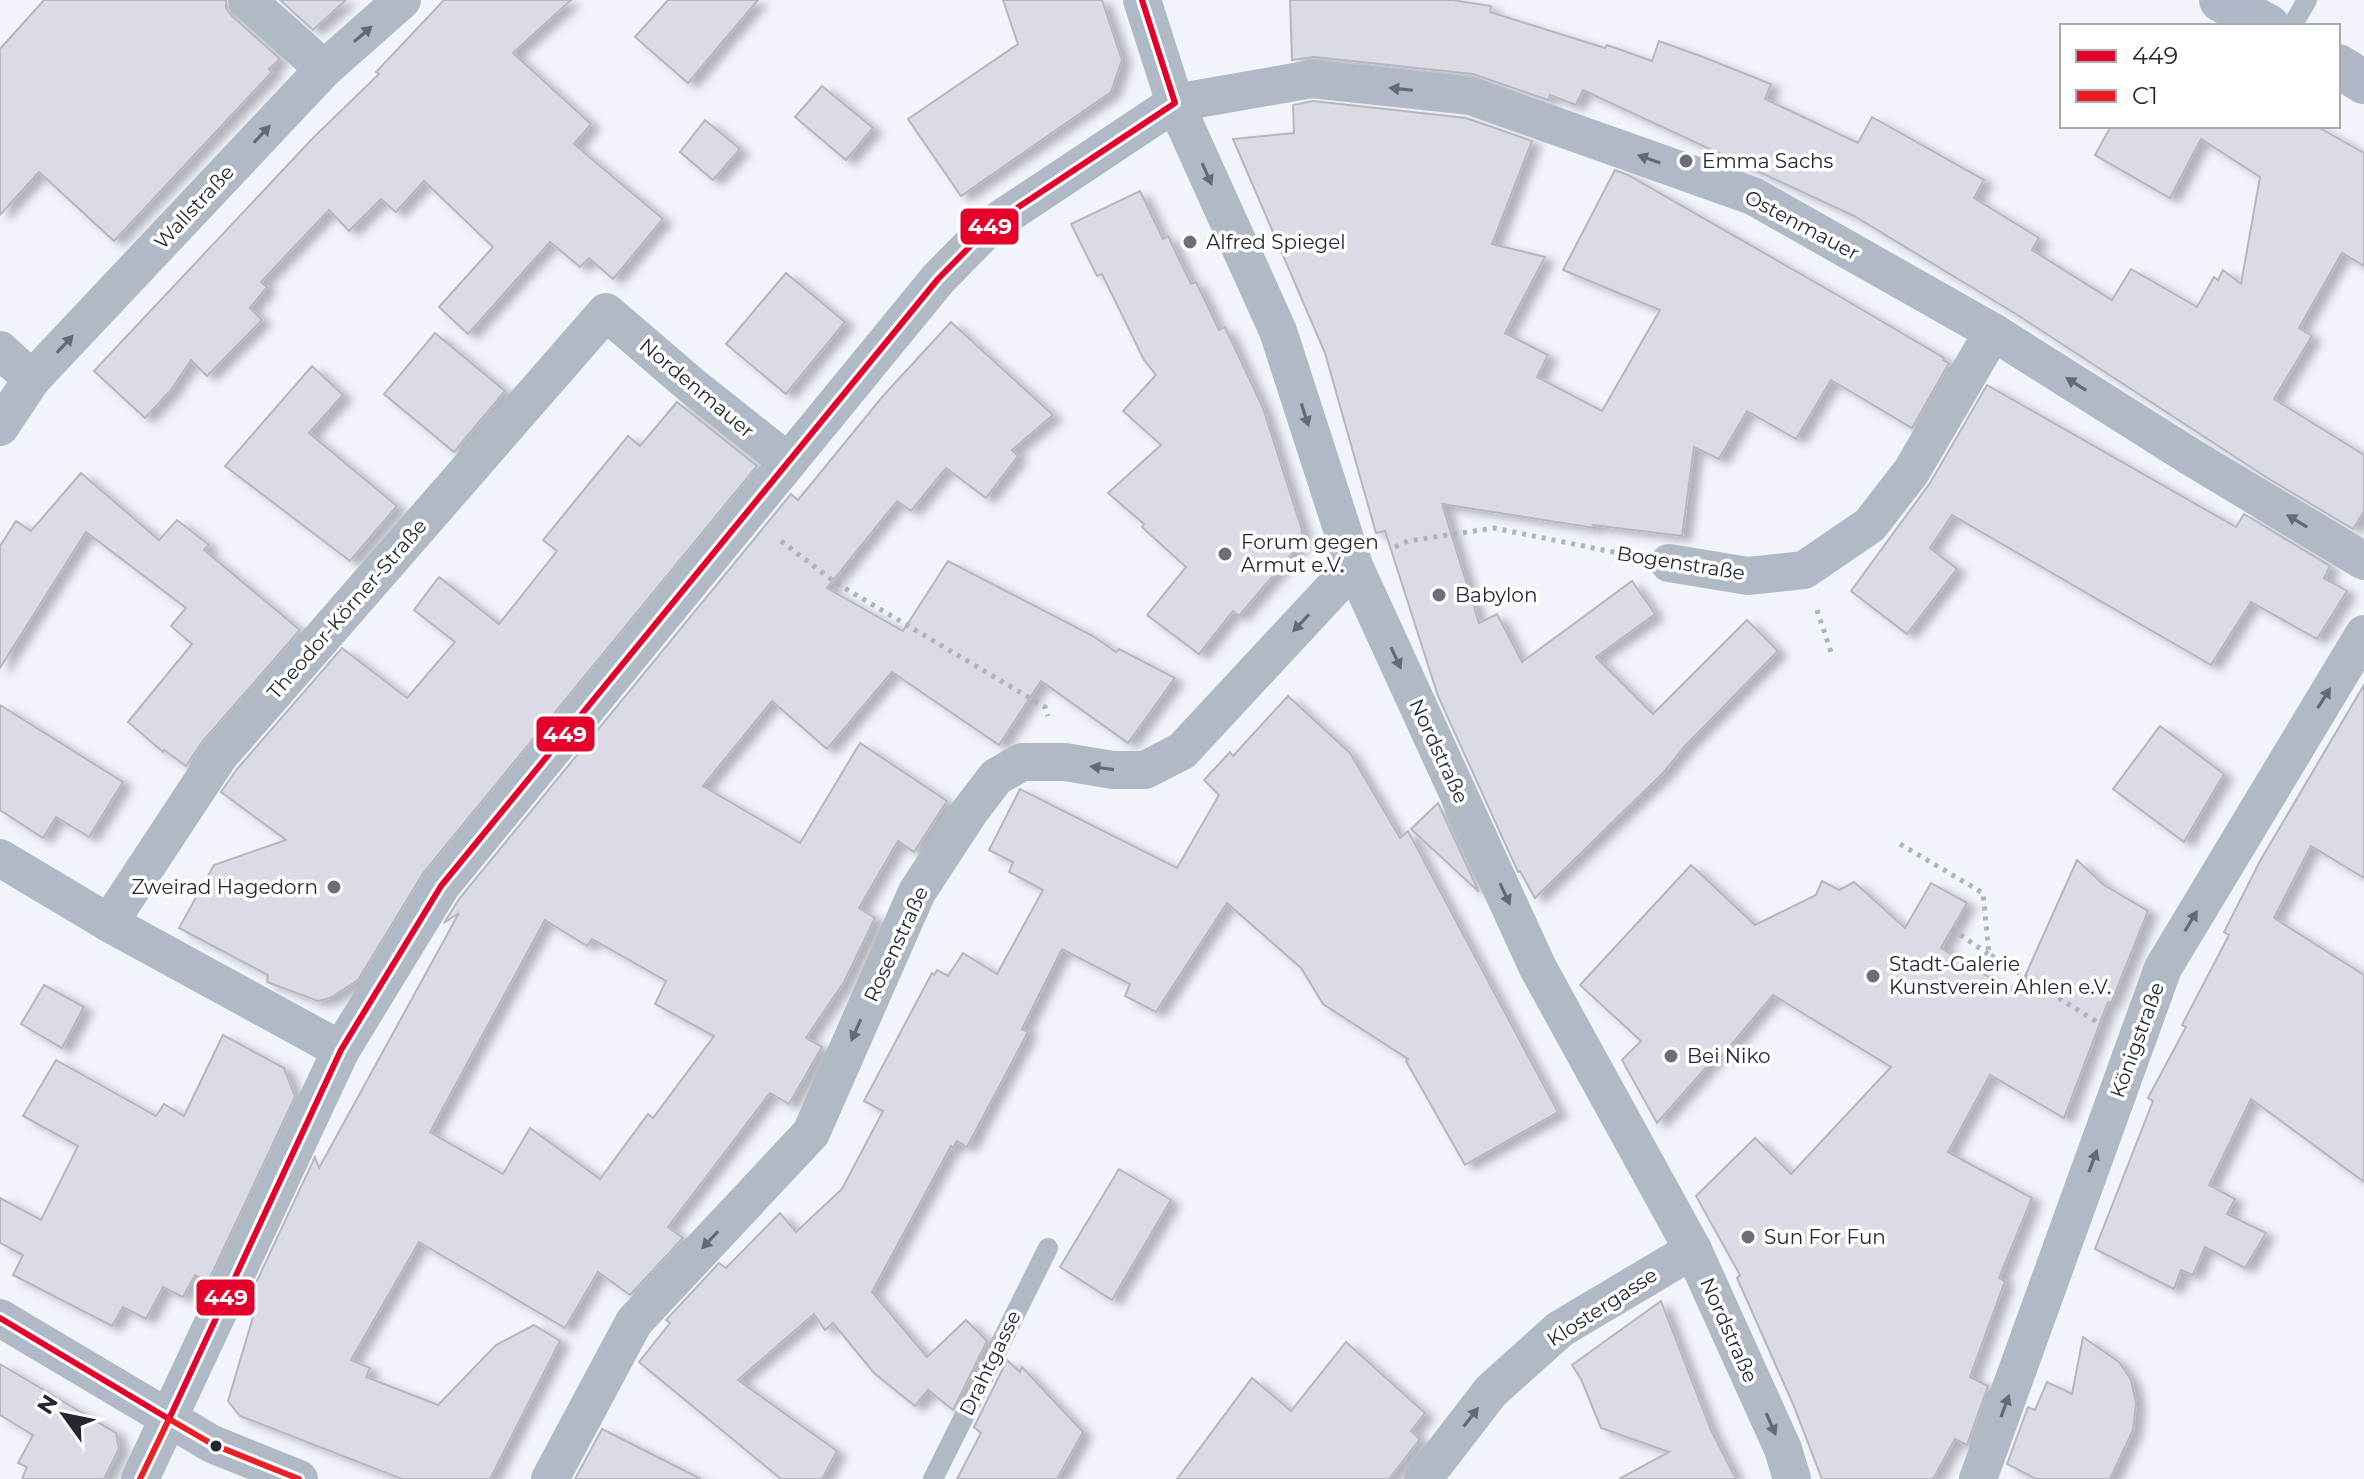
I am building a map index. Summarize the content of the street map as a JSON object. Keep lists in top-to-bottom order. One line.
{"streets":{"street":["Wallstraße","Ostenmauer","Nordenmauer","Bogenstraße","Theodor-Körner-Straße","Nordstraße","Rosenstraße","Königstraße","Klostergasse"],"lane":["Drahtgasse"]},"crossings":[["Ostenmauer","Bogenstraße"],["Ostenmauer","Nordstraße"],["Nordenmauer","Theodor-Körner-Straße"],["Bogenstraße","Nordstraße"],["Bogenstraße","Rosenstraße"],["Nordstraße","Rosenstraße"],["Nordstraße","Klostergasse"]],"one_way":["Wallstraße","Ostenmauer","Nordstraße","Rosenstraße","Königstraße","Klostergasse"],"places":["Emma Sachs","Alfred Spiegel","Forum gegen Armut e.V.","Babylon","Zweirad Hagedorn","Stadt-Galerie Kunstverein Ahlen e.V.","Bei Niko","Sun For Fun"],"lines":["transit line 449","transit line C1"],"legend":["449","C1"],"north":"top left"}
